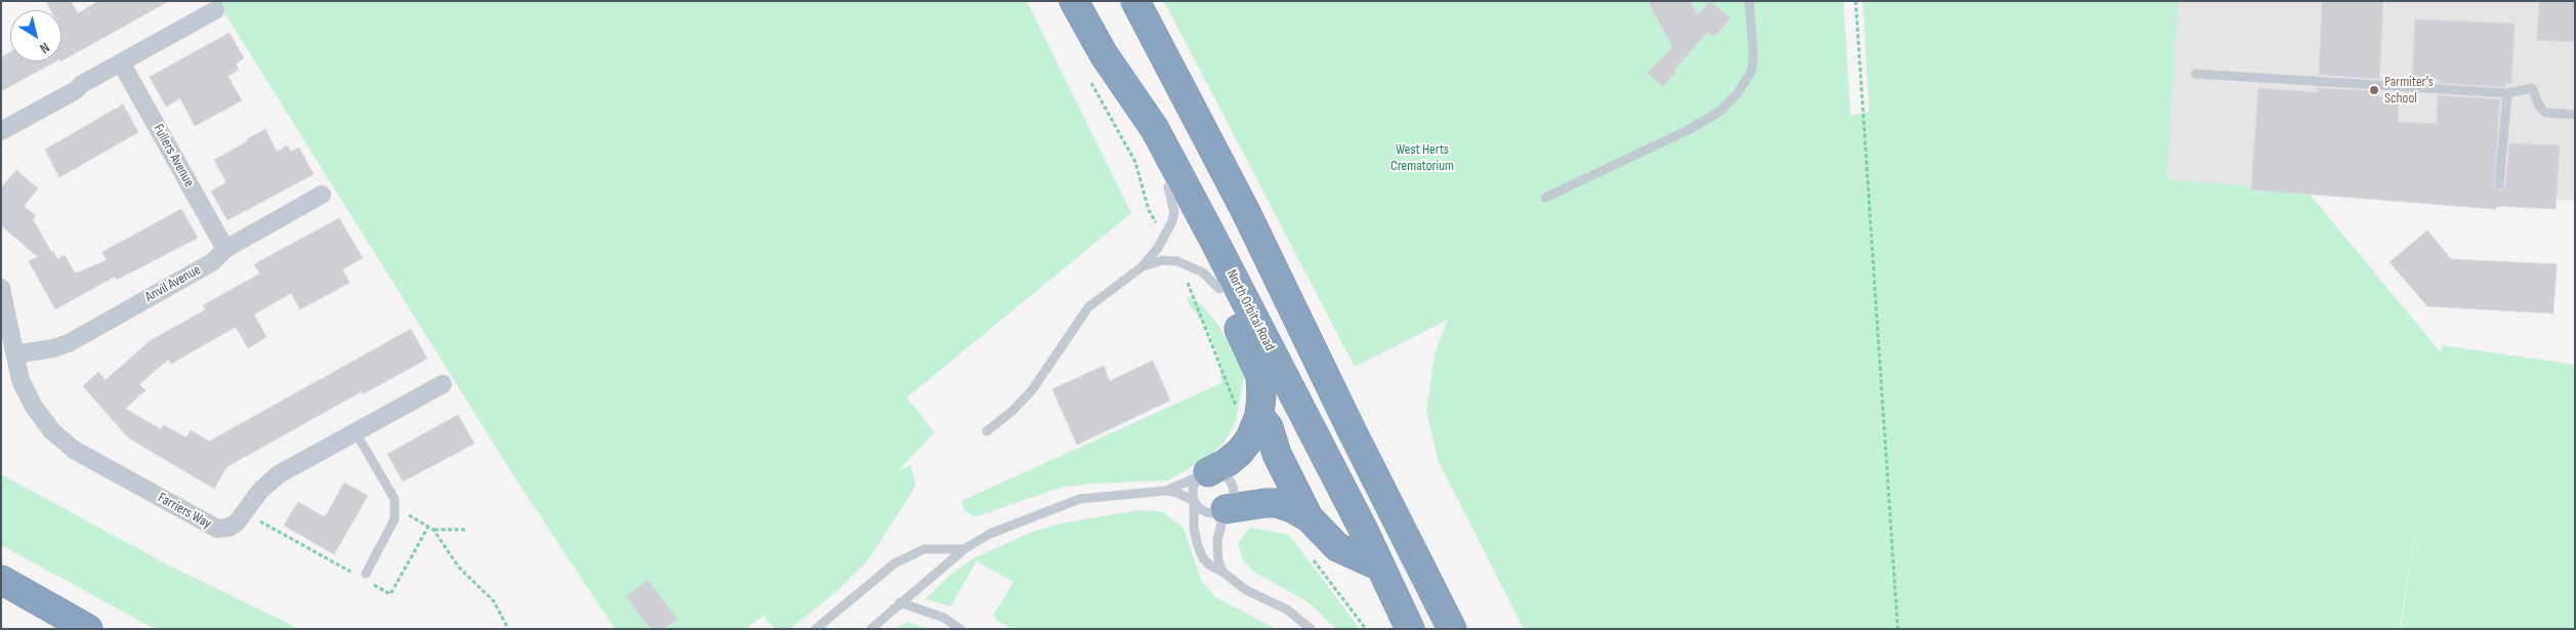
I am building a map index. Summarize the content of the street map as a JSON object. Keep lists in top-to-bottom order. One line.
{"streets":{"highway":["North Orbital Road"],"street":["Fullers Avenue","Anvil Avenue","Farriers Way"]},"crossings":[["Fullers Avenue","Anvil Avenue"],["Anvil Avenue","Farriers Way"]],"parks":["West Herts Crematorium"],"places":["Parmiter's School"],"north":"bottom right"}
